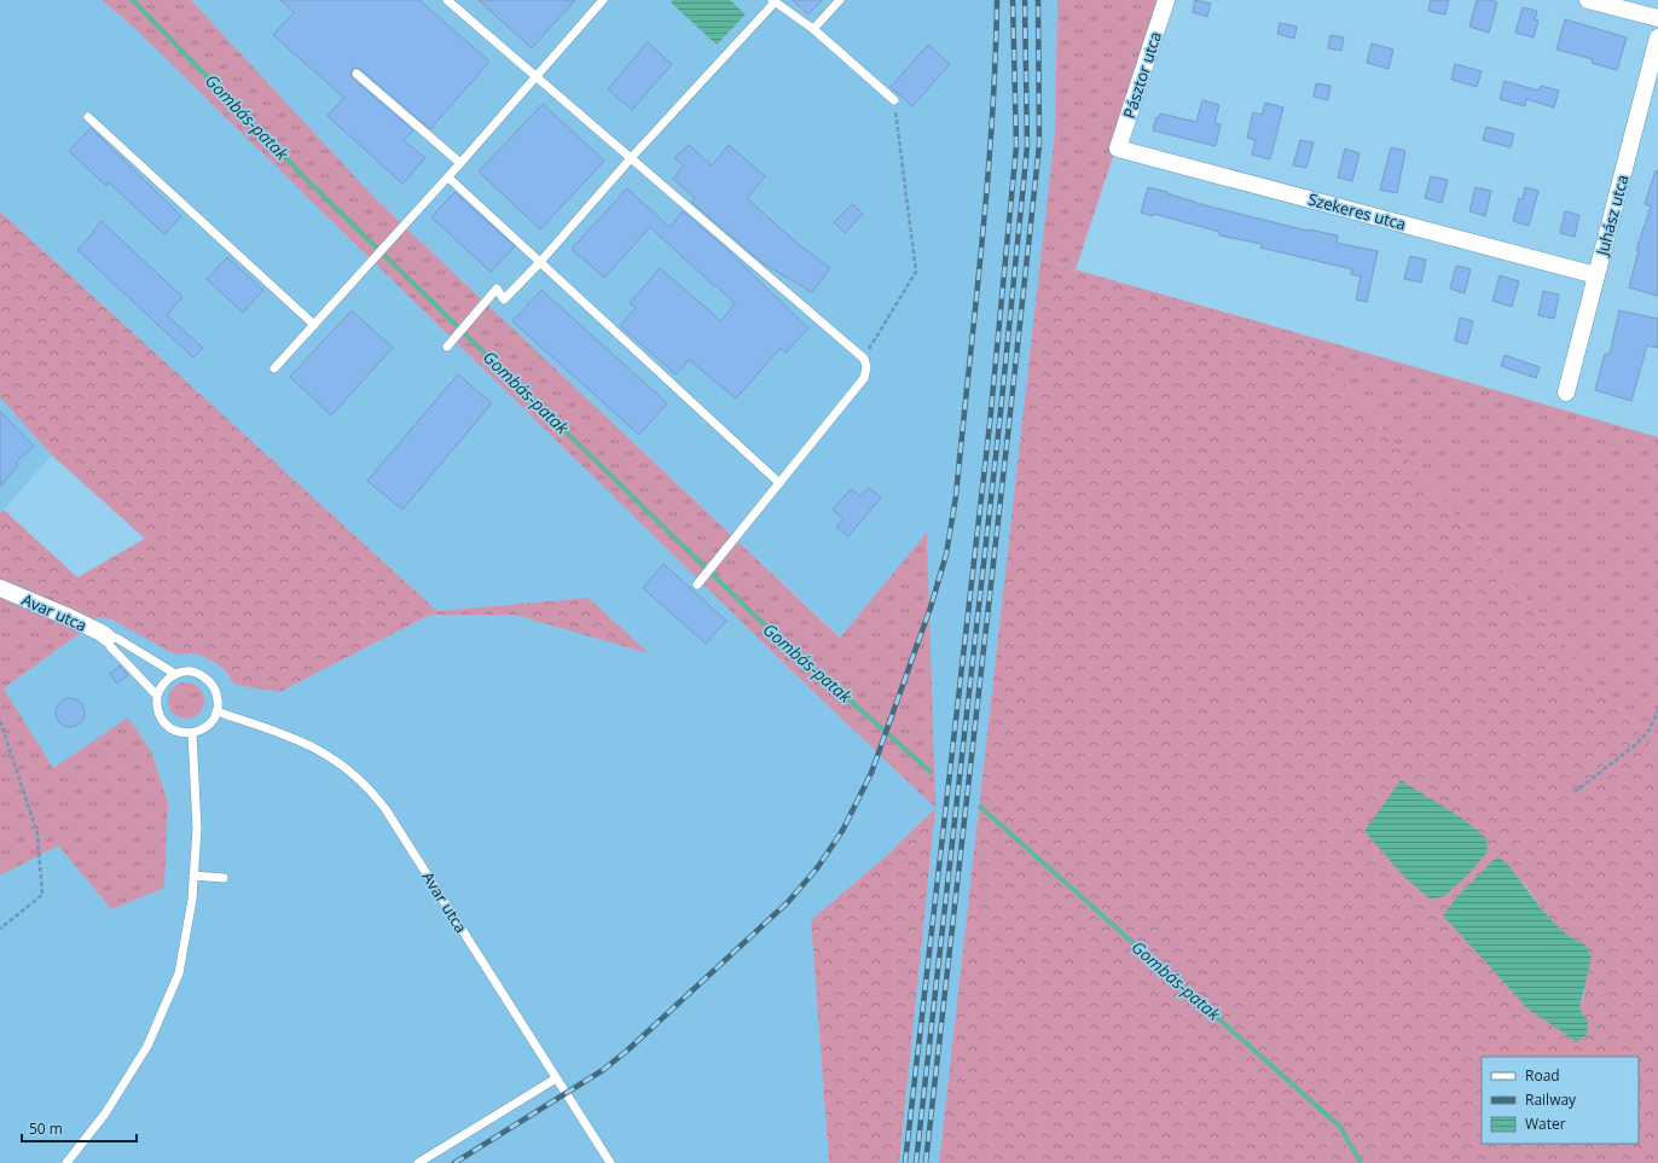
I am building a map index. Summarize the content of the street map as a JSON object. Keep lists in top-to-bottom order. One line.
{"streets":{"street":["Pásztor utca","Szekeres utca","Juhász utca","Avar utca"]},"crossings":[["Pásztor utca","Szekeres utca"],["Szekeres utca","Juhász utca"]],"water":["Gombás-patak"],"legend":["Road","Railway","Water"],"scale_bar":"50 m"}
